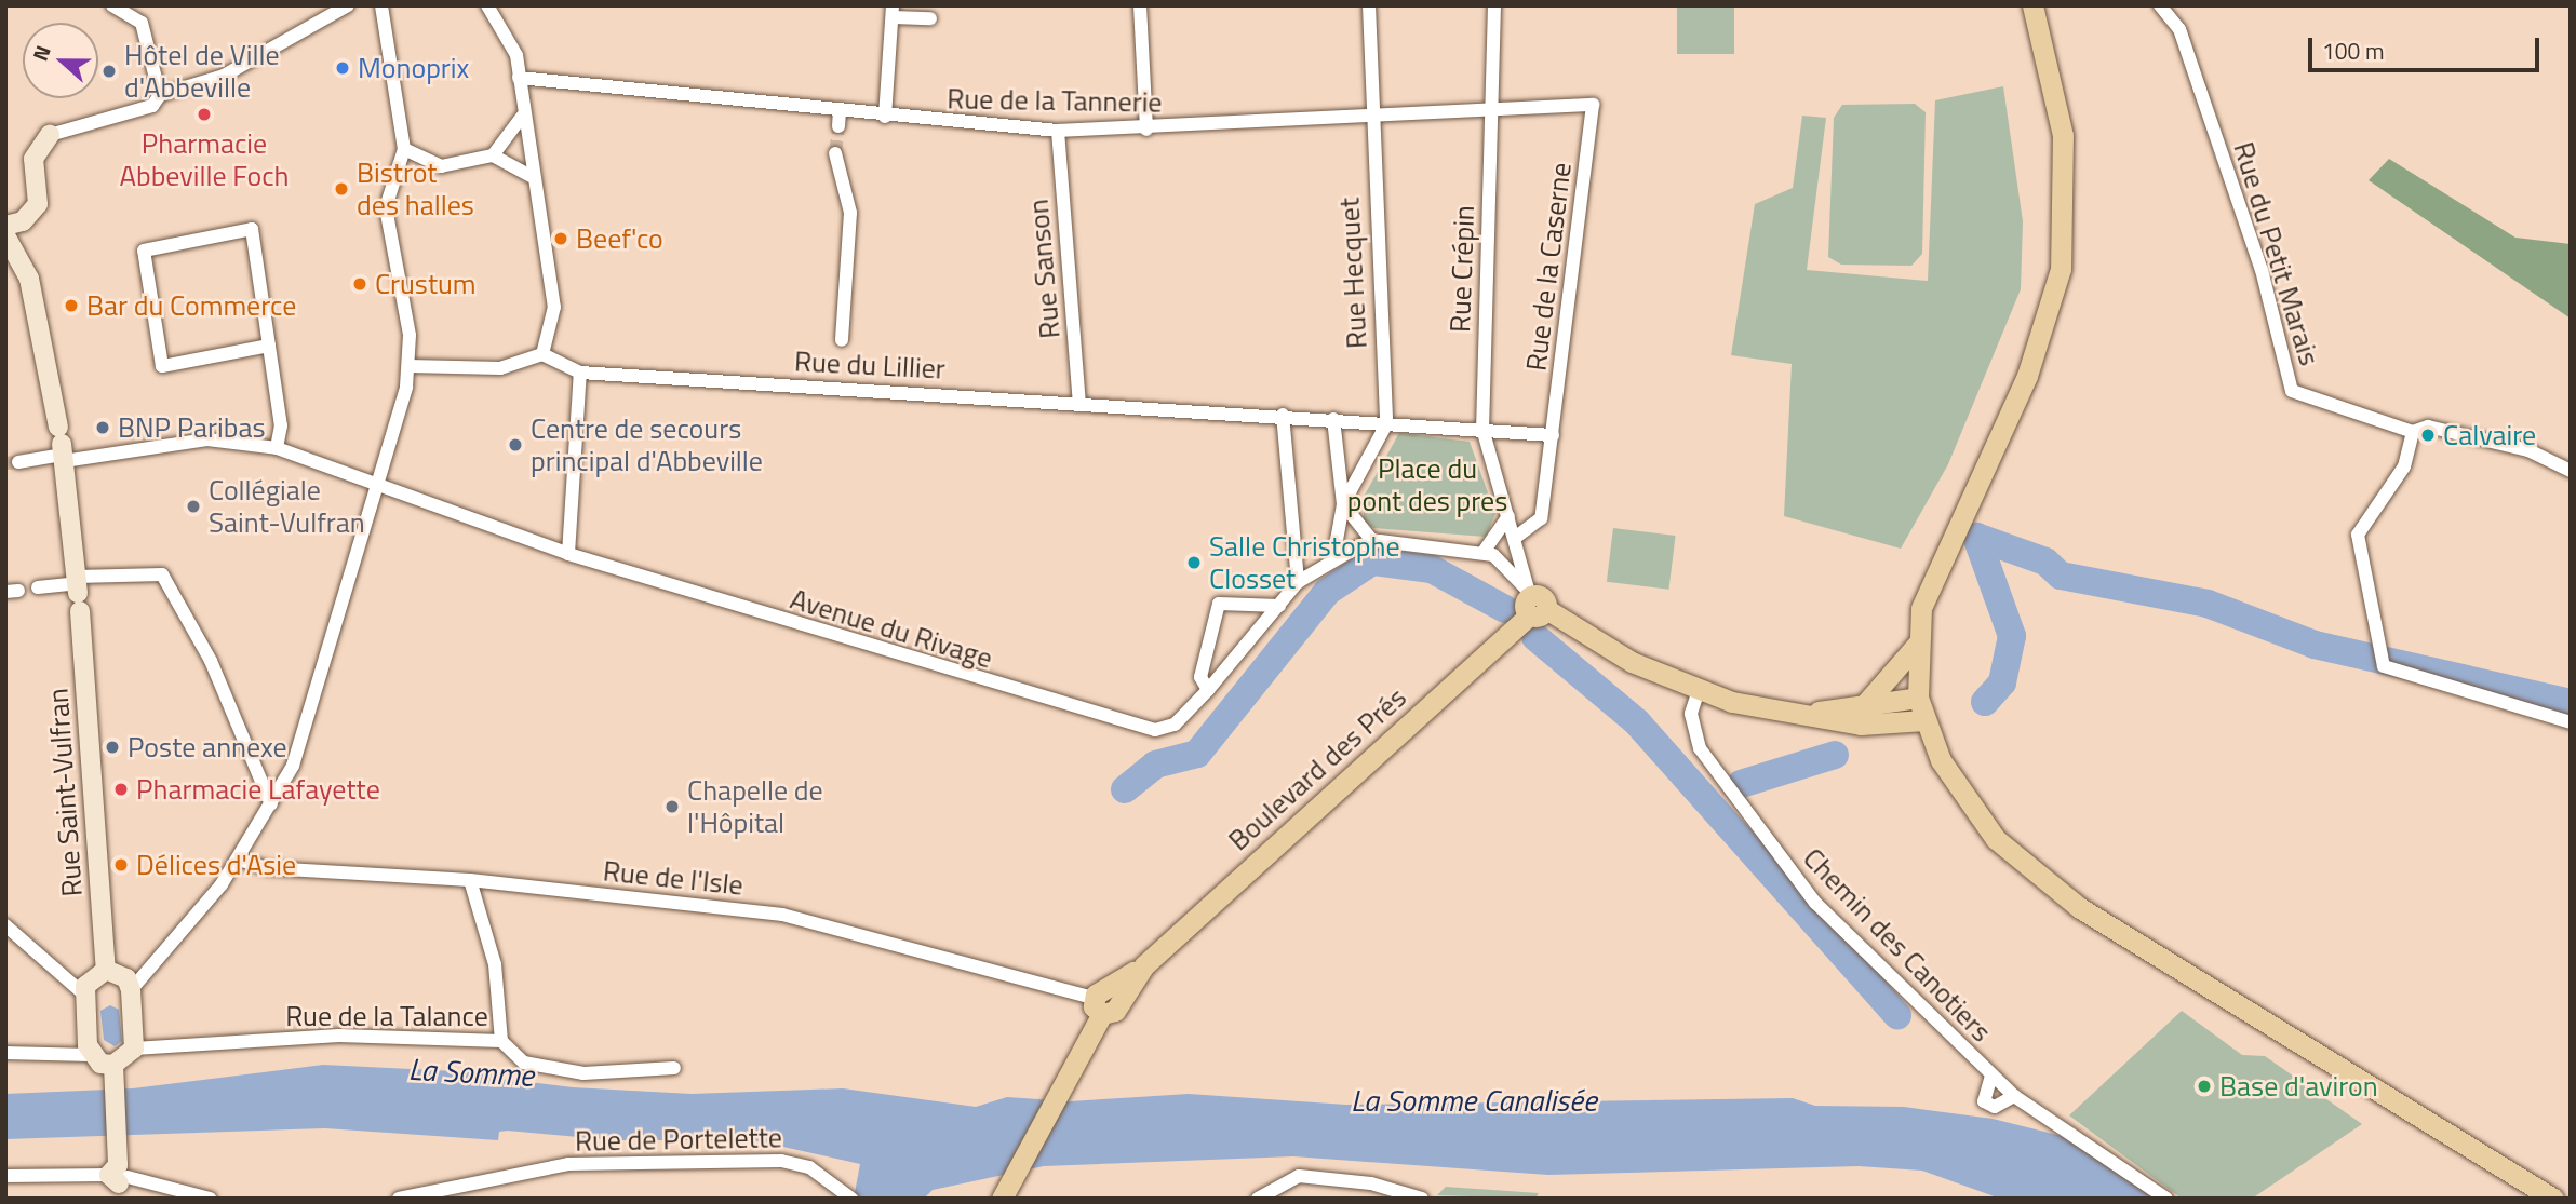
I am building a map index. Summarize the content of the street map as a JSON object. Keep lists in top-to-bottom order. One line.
{"streets":{"main road":["Boulevard des Prés"],"street":["Rue de la Tannerie","Rue du Petit Marais","Rue de la Caserne","Rue Sanson","Rue Crépin","Rue Hecquet","Rue du Lillier","Avenue du Rivage","Rue Saint-Vulfran","Rue de l'Isle","Chemin des Canotiers","Rue de la Talance","Rue de Portelette"]},"crossings":[["Rue de la Tannerie","Rue de la Caserne"],["Rue de la Tannerie","Rue Sanson"],["Rue de la Tannerie","Rue Crépin"],["Rue de la Tannerie","Rue Hecquet"],["Rue Sanson","Rue du Lillier"],["Rue Crépin","Rue Hecquet"],["Rue Crépin","Rue du Lillier"],["Rue Crépin","Avenue du Rivage"],["Rue Hecquet","Rue du Lillier"],["Rue Hecquet","Avenue du Rivage"],["Rue du Lillier","Avenue du Rivage"],["Avenue du Rivage","Rue Saint-Vulfran"],["Boulevard des Prés","Rue de l'Isle"]],"water":["La Somme","La Somme Canalisée"],"parks":["Place du pont des pres"],"places":["Monoprix","Hôtel de Ville d'Abbeville","Pharmacie Abbeville Foch","Bistrot des halles","Beef'co","Crustum","Bar du Commerce","BNP Paribas","Calvaire","Centre de secours principal d'Abbeville","Collégiale Saint-Vulfran","Salle Christophe Closset","Poste annexe","Pharmacie Lafayette","Chapelle de l'Hôpital","Délices d'Asie","Base d'aviron"],"scale_bar":"100 m","north":"left"}
